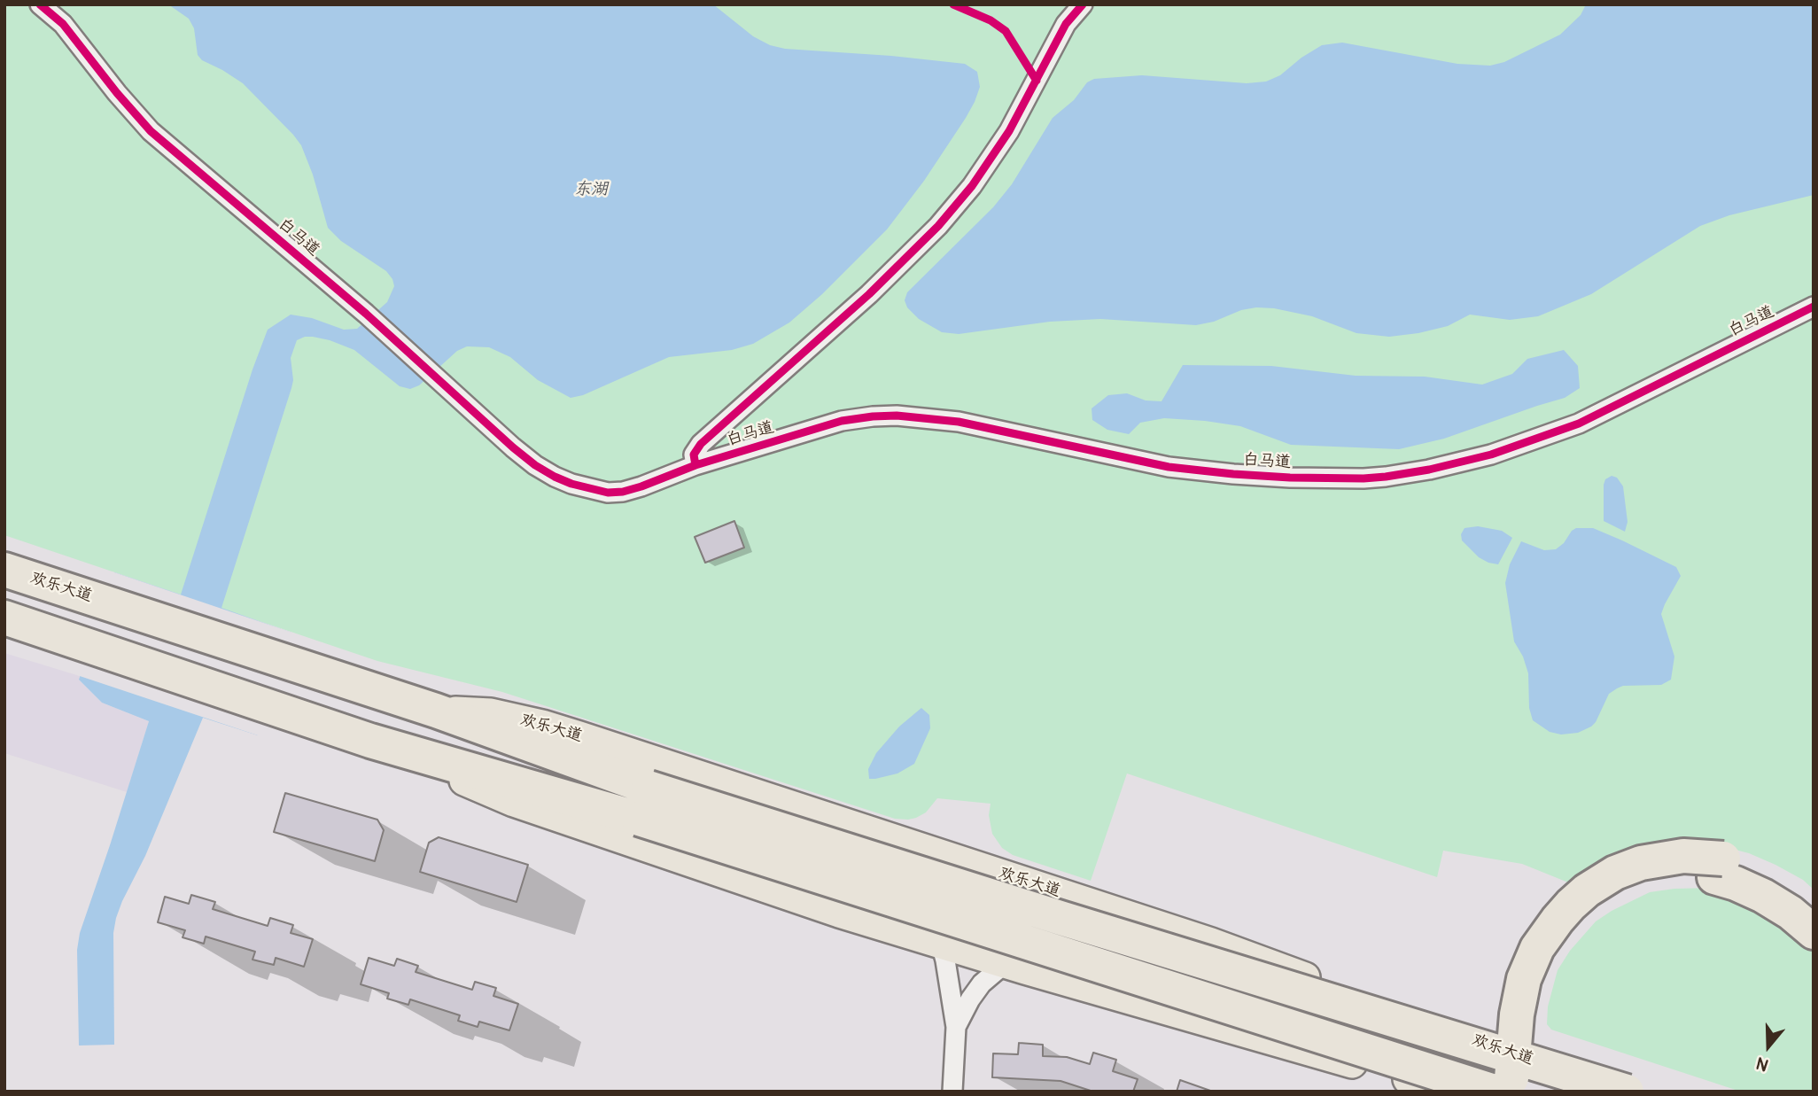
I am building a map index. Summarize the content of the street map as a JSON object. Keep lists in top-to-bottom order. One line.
{"streets":{"highway":["欢乐大道"],"street":["白马道"]},"water":["东湖"],"north":"bottom"}
